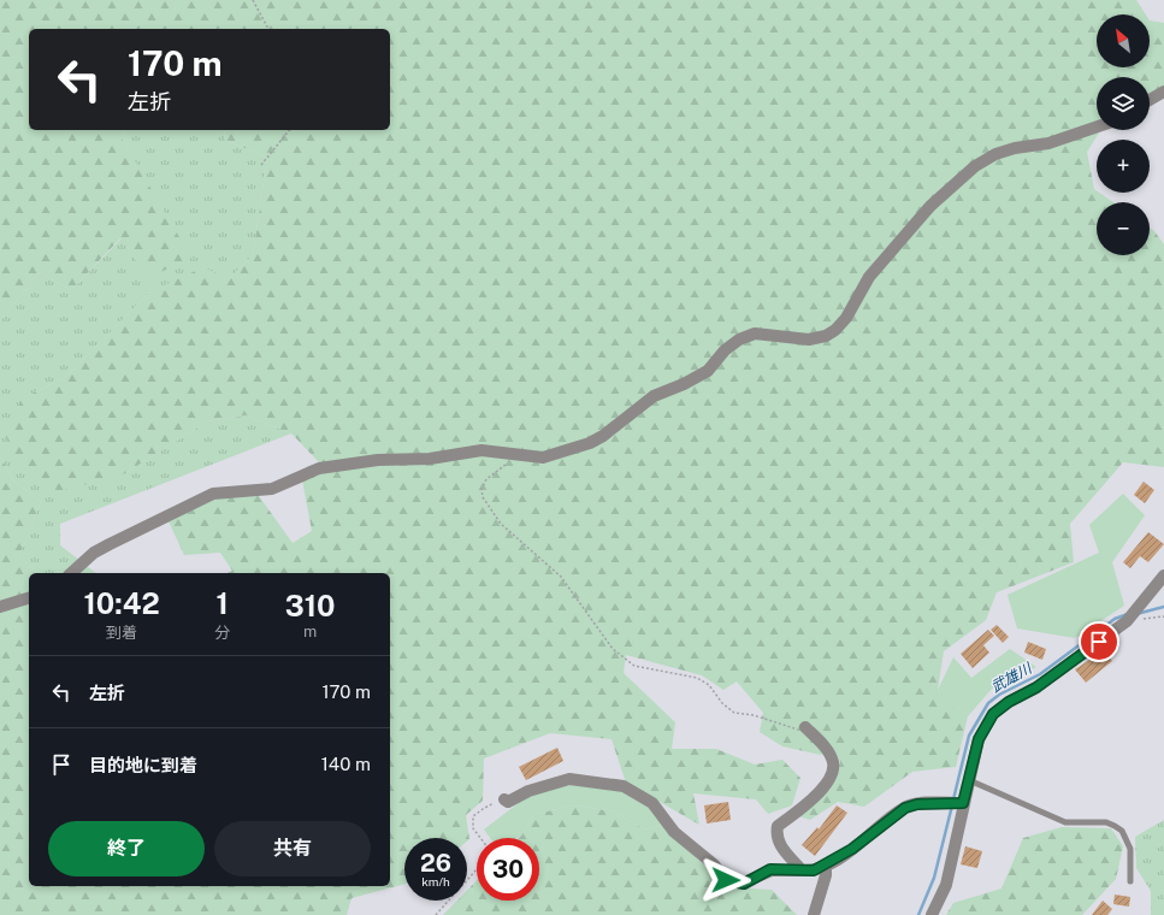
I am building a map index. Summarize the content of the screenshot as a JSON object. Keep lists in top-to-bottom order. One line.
{"water":["武雄川"],"north":"top left","page":{"map_buttons":["+","−"],"turn":["170 m","左折"],"eta":["10:42","到着","1","分","310","m"],"list":[{"name":"左折","value":"170 m"},{"name":"目的地に到着","value":"140 m"}],"buttons":["終了","共有"],"speed":"26 km/h","limit":"30"}}
